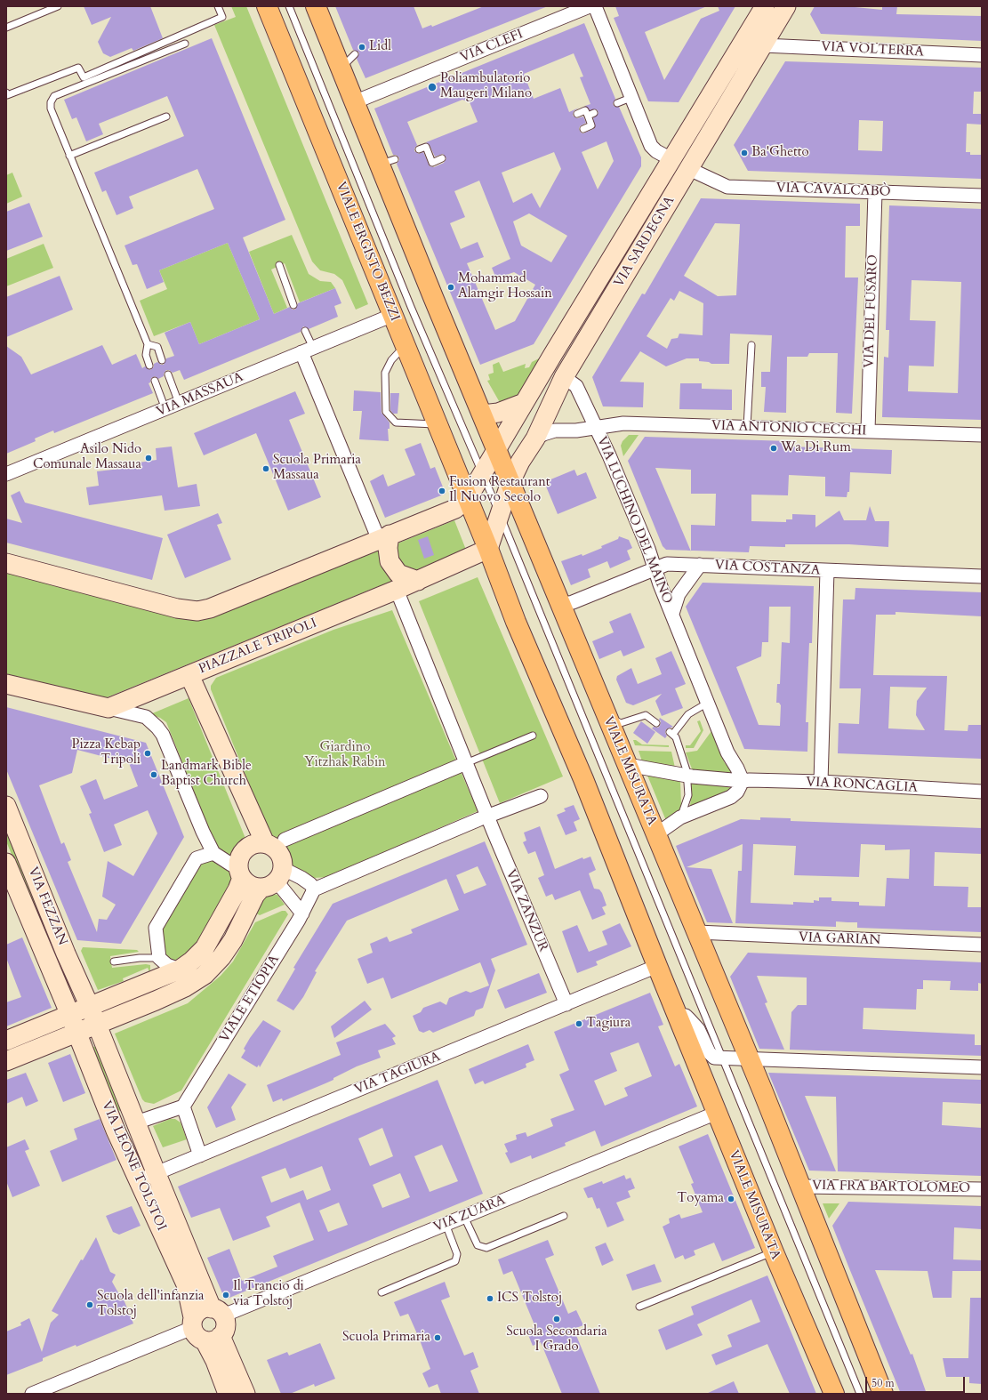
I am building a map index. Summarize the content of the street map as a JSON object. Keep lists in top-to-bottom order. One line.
{"streets":{"main road":["VIA SARDEGNA","VIALE ERGISTO BEZZI","PIAZZALE TRIPOLI","VIALE MISURATA","VIA FEZZAN","VIA LEONE TOLSTOI"],"street":["VIA CLEFI","VIA VOLTERRA","VIA CAVALCABÒ","VIA DEL FUSARO","VIA MASSAUA","VIA ANTONIO CECCHI","VIA LUCHINO DEL MAINO","VIA COSTANZA","VIA RONCAGLIA","VIA ZANZUR","VIA GARIAN","VIALE ETIOPIA","VIA TAGIURA","VIA FRA BARTOLOMEO","VIA ZUARA"]},"crossings":[["VIA VOLTERRA","VIA SARDEGNA"],["VIA CAVALCABÒ","VIA SARDEGNA"],["VIA CAVALCABÒ","VIA DEL FUSARO"],["VIA SARDEGNA","VIA ANTONIO CECCHI"],["VIA SARDEGNA","VIALE MISURATA"],["VIALE ERGISTO BEZZI","VIA MASSAUA"],["VIA DEL FUSARO","VIA ANTONIO CECCHI"],["VIA ANTONIO CECCHI","VIA LUCHINO DEL MAINO"],["VIA LUCHINO DEL MAINO","VIA COSTANZA"],["VIA LUCHINO DEL MAINO","VIA RONCAGLIA"],["VIA COSTANZA","VIALE MISURATA"],["PIAZZALE TRIPOLI","VIALE MISURATA"],["VIALE MISURATA","VIA RONCAGLIA"],["VIALE MISURATA","VIA GARIAN"],["VIALE MISURATA","VIA TAGIURA"],["VIALE MISURATA","VIA FRA BARTOLOMEO"],["VIALE MISURATA","VIA ZUARA"],["VIA FEZZAN","VIA LEONE TOLSTOI"],["VIA ZANZUR","VIA TAGIURA"],["VIA TAGIURA","VIA LEONE TOLSTOI"],["VIA LEONE TOLSTOI","VIA ZUARA"]],"parks":["Giardino Yitzhak Rabin"],"places":["Lidl","Poliambulatorio Maugeri Milano","Ba'Ghetto","Mohammad Alamgir Hossain","Wa Di Rum","Asilo Nido Comunale Massaua","Scuola Primaria Massaua","Fusion Restaurant Il Nuovo Secolo","Pizza Kebap Tripoli","Landmark Bible Baptist Church","Tagiura","Toyama","Il Trancio di via Tolstoj","ICS Tolstoj","Scuola dell'infanzia Tolstoj","Scuola Secondaria I Grado","Scuola Primaria"],"scale_bar":"50 m"}
